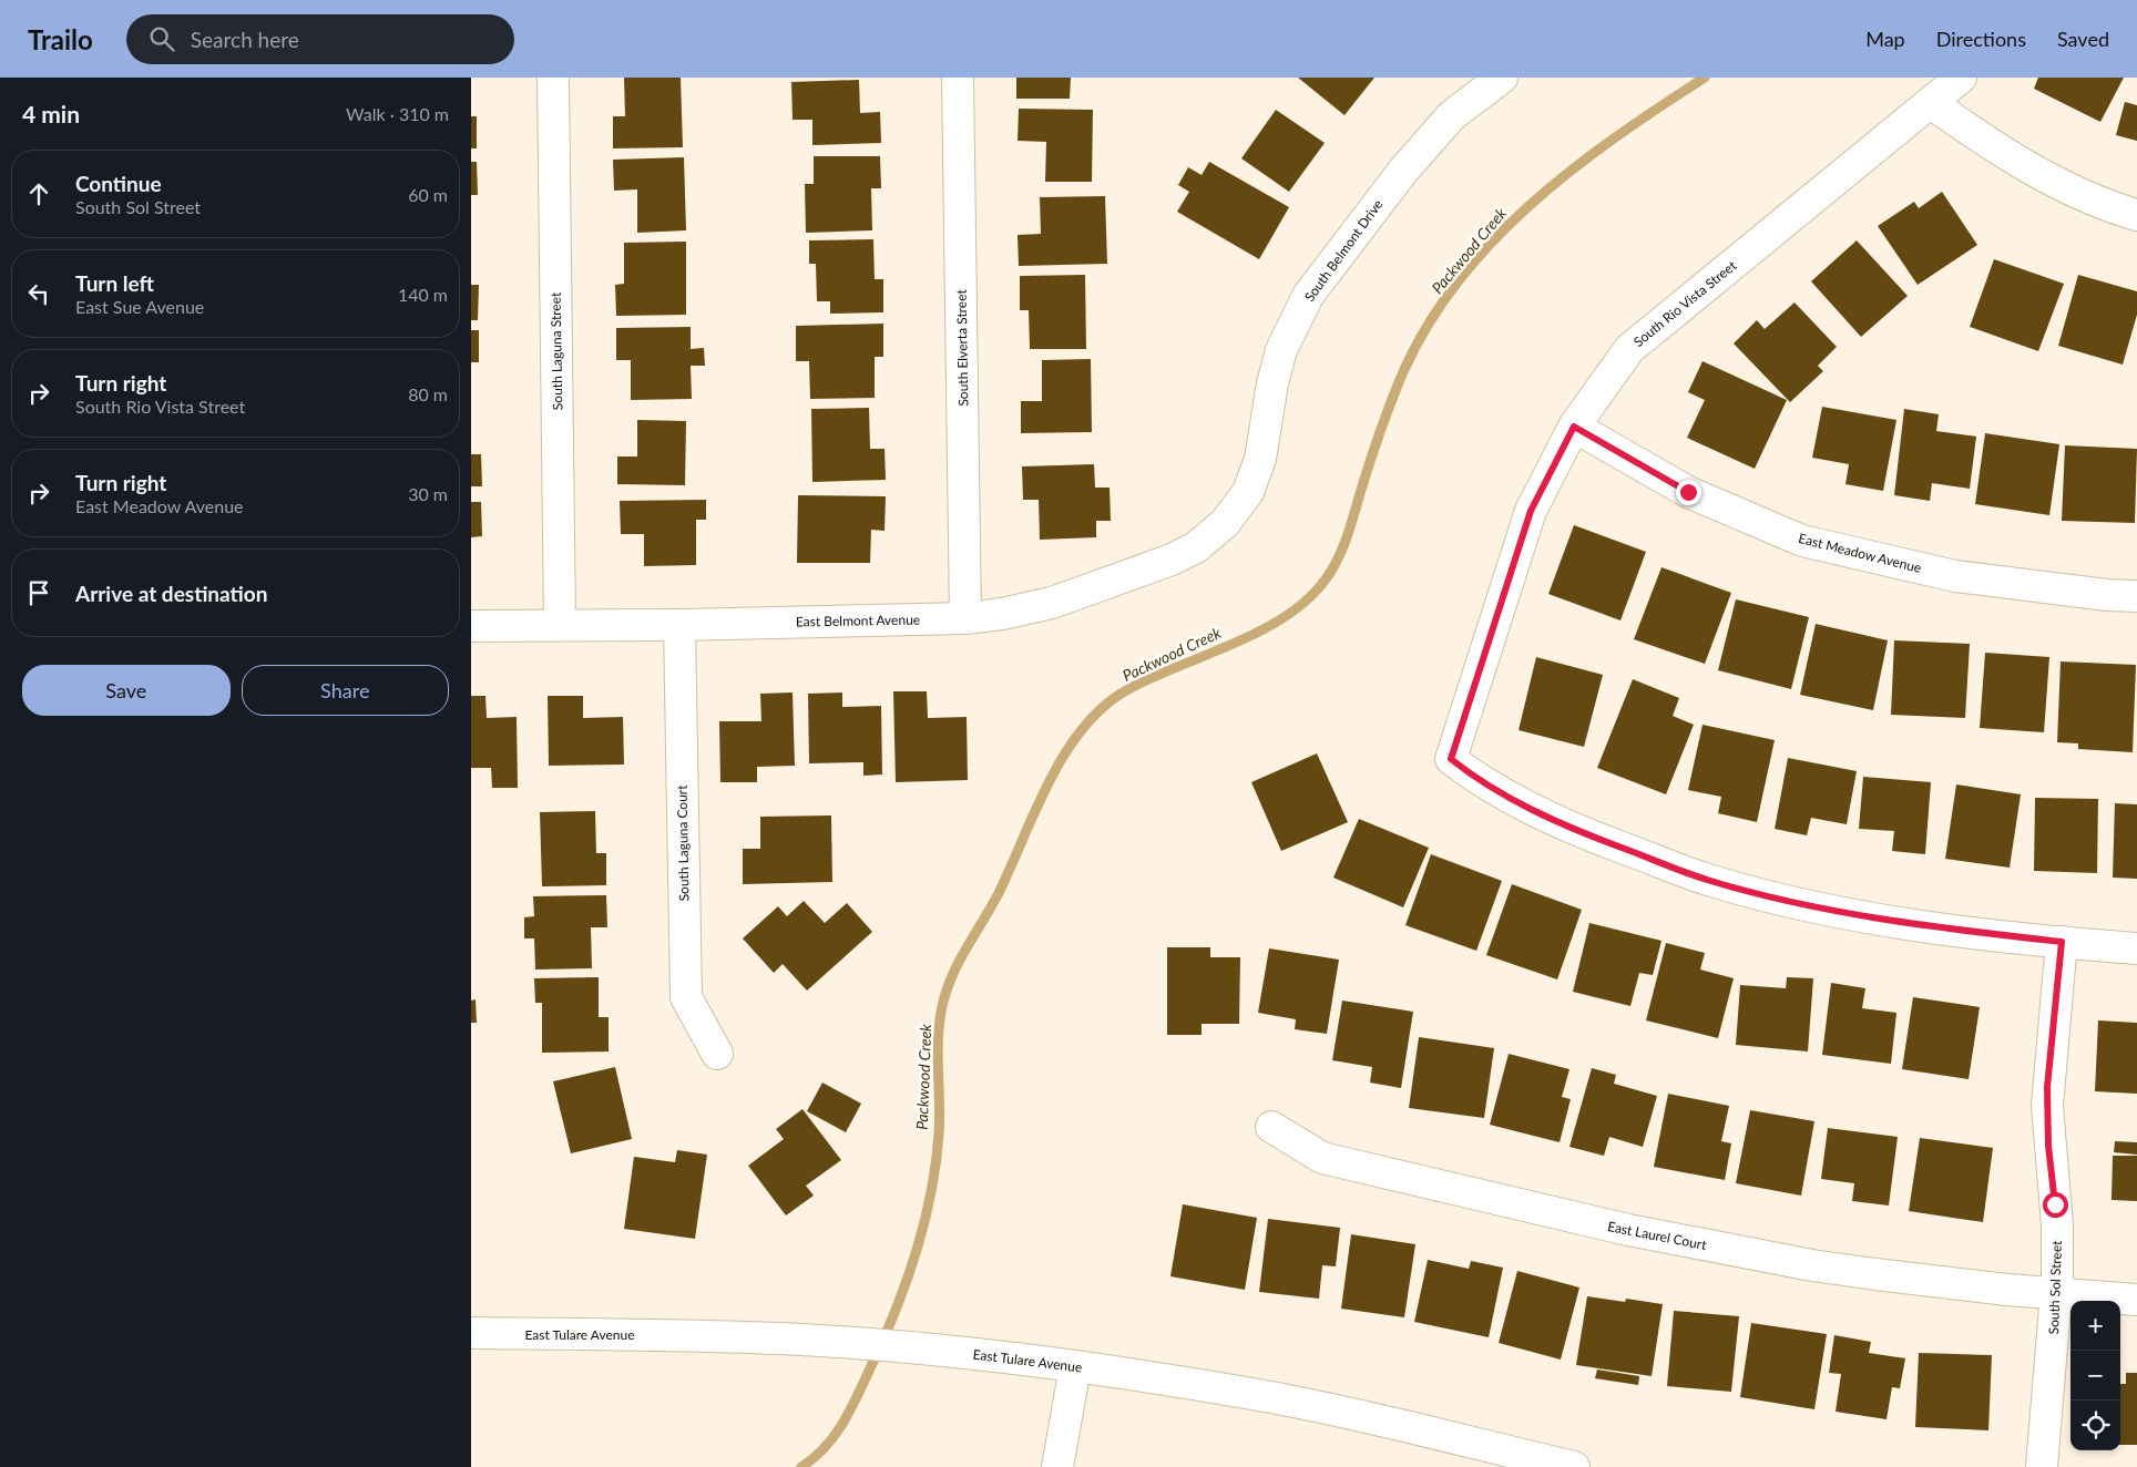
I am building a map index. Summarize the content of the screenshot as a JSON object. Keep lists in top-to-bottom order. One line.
{"streets":{"street":["South Belmont Drive","South Rio Vista Street","South Elverta Street","South Laguna Street","East Meadow Avenue","East Belmont Avenue","South Laguna Court","East Laurel Court","South Sol Street","East Tulare Avenue"]},"crossings":[["South Belmont Drive","East Belmont Avenue"],["South Rio Vista Street","East Meadow Avenue"],["South Rio Vista Street","South Sol Street"],["South Elverta Street","East Belmont Avenue"],["South Laguna Street","East Belmont Avenue"],["East Belmont Avenue","South Laguna Court"],["East Laurel Court","South Sol Street"]],"water":["Packwood Creek"],"page":{"header":"Trailo","search":"Search here","nav":["Map","Directions","Saved"],"heading":["4 min","Walk · 310 m"],"list":[["Continue","South Sol Street","60 m"],["Turn left","East Sue Avenue","140 m"],["Turn right","South Rio Vista Street","80 m"],["Turn right","East Meadow Avenue","30 m"],"Arrive at destination"],"buttons":["Save","Share"],"map_buttons":["+","−"]}}
